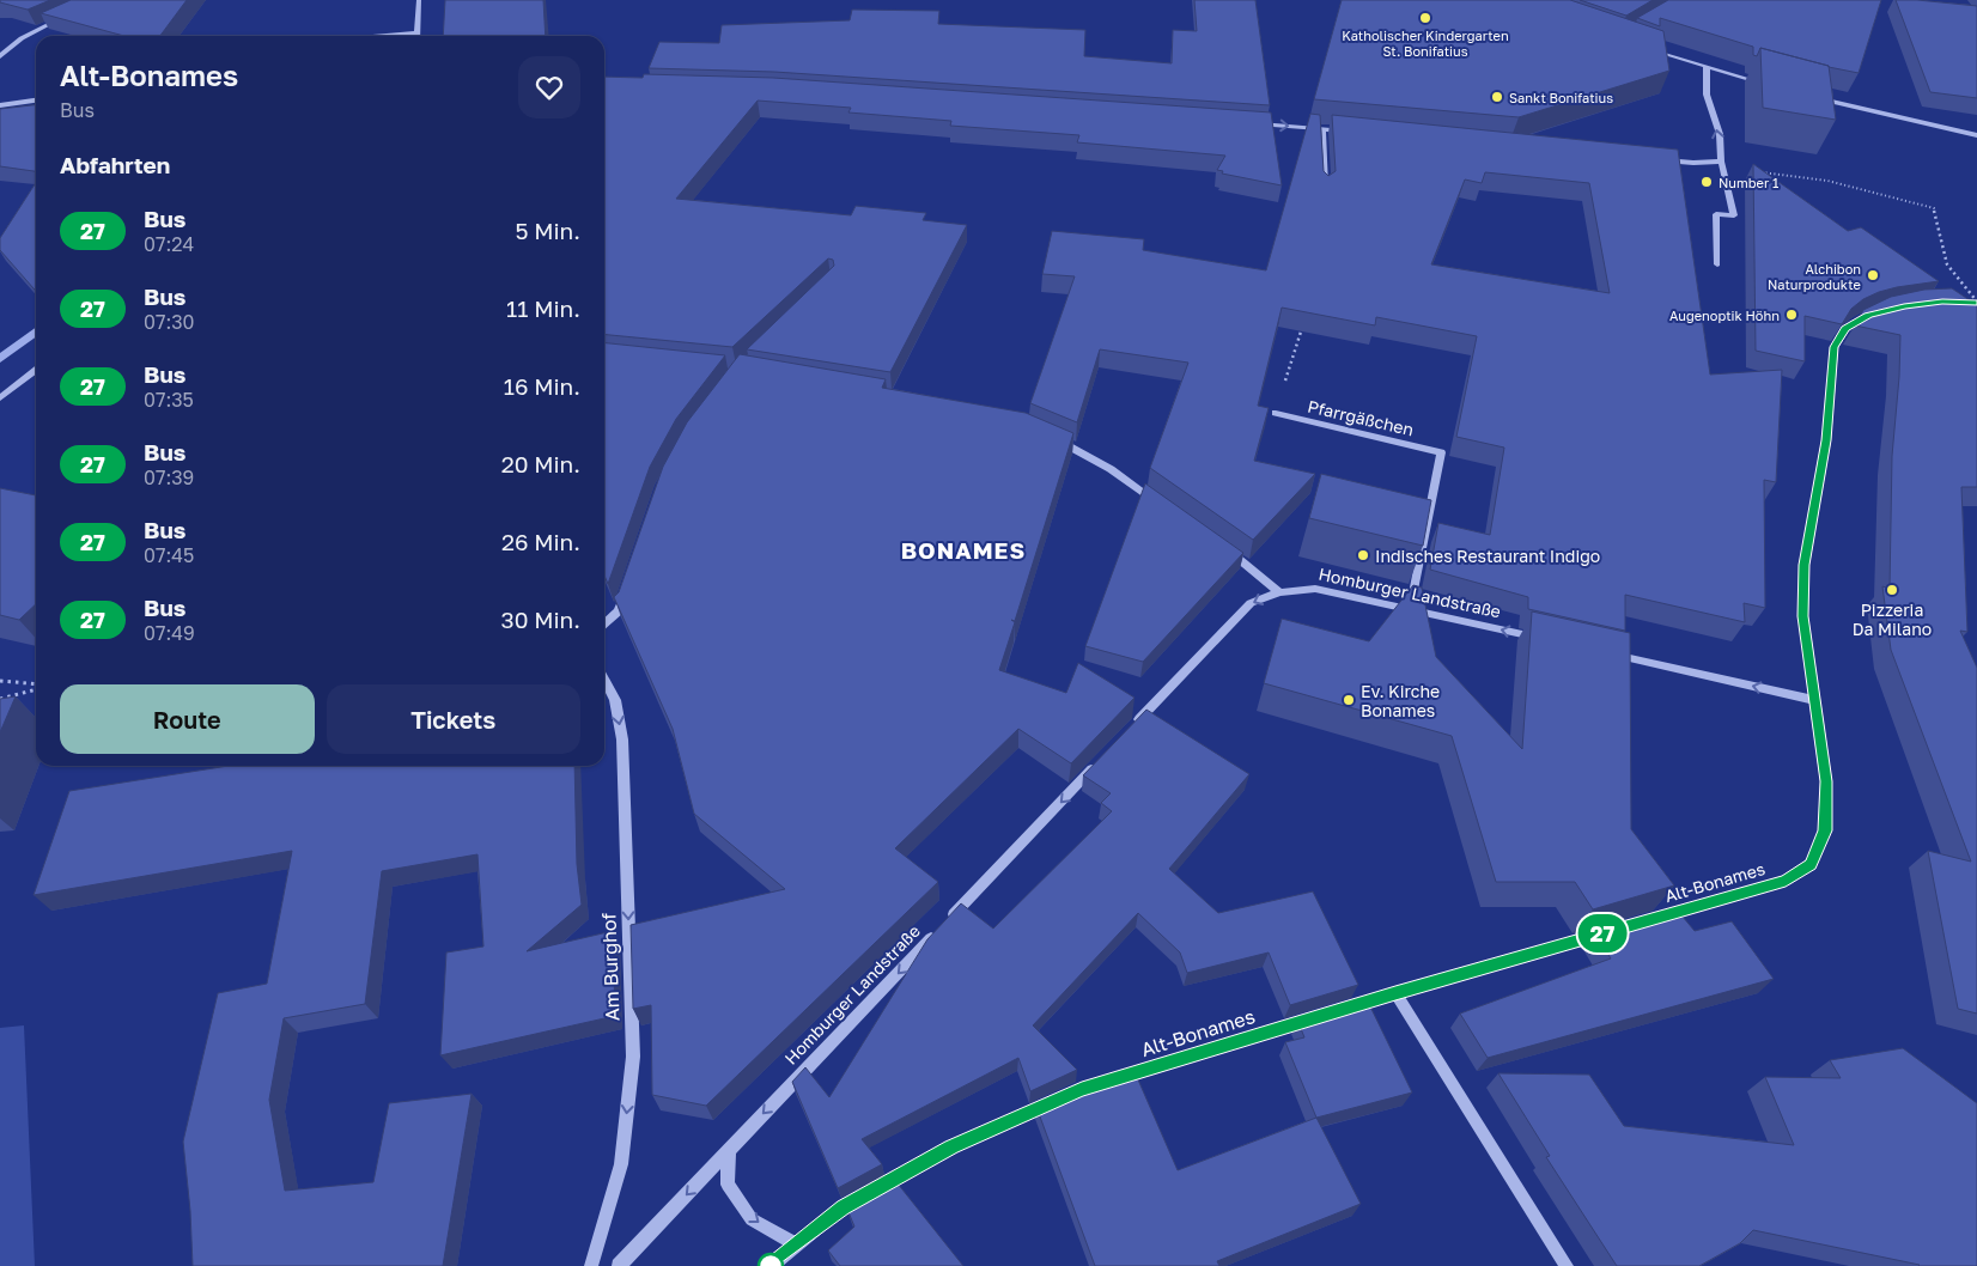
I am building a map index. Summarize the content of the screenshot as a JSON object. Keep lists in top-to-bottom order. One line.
{"streets":{"street":["Pfarrgäßchen","Homburger Landstraße","Alt-Bonames","Am Burghof"]},"crossings":[["Pfarrgäßchen","Homburger Landstraße"]],"one_way":["Homburger Landstraße","Am Burghof"],"districts":["BONAMES"],"places":["Katholischer Kindergarten St. Bonifatius","Sankt Bonifatius","Number 1","Alchibon Naturprodukte","Augenoptik Höhn","Indisches Restaurant Indigo","Pizzeria Da Milano","Ev. Kirche Bonames"],"lines":["bus line 27"],"page":{"on_map":"27","heading":[["Alt-Bonames","Bus"],"Abfahrten"],"list":[{"mark":"27","name":"Bus","note":"07:24","value":"5 Min."},{"mark":"27","name":"Bus","note":"07:30","value":"11 Min."},{"mark":"27","name":"Bus","note":"07:35","value":"16 Min."},{"mark":"27","name":"Bus","note":"07:39","value":"20 Min."},{"mark":"27","name":"Bus","note":"07:45","value":"26 Min."},{"mark":"27","name":"Bus","note":"07:49","value":"30 Min."}],"buttons":["Route","Tickets"]}}
